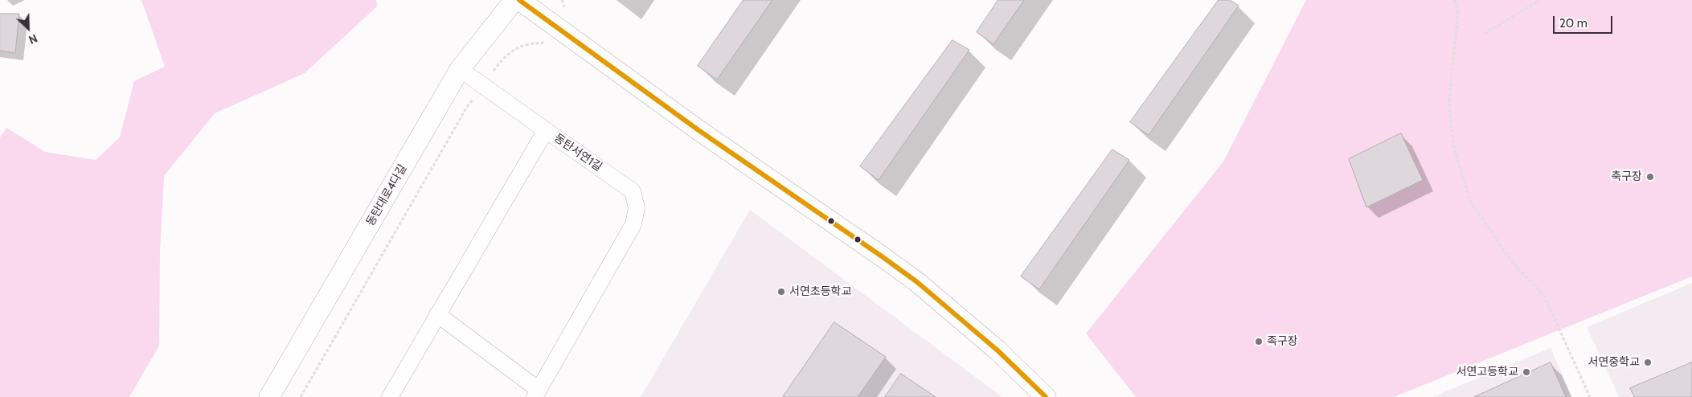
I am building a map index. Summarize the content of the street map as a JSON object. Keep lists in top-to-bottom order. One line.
{"streets":{"street":["동탄서연1길","동탄대로4다길"]},"places":["축구장","서연초등학교","족구장","서연중학교","서연고등학교"],"scale_bar":"20 m","north":"bottom right"}
